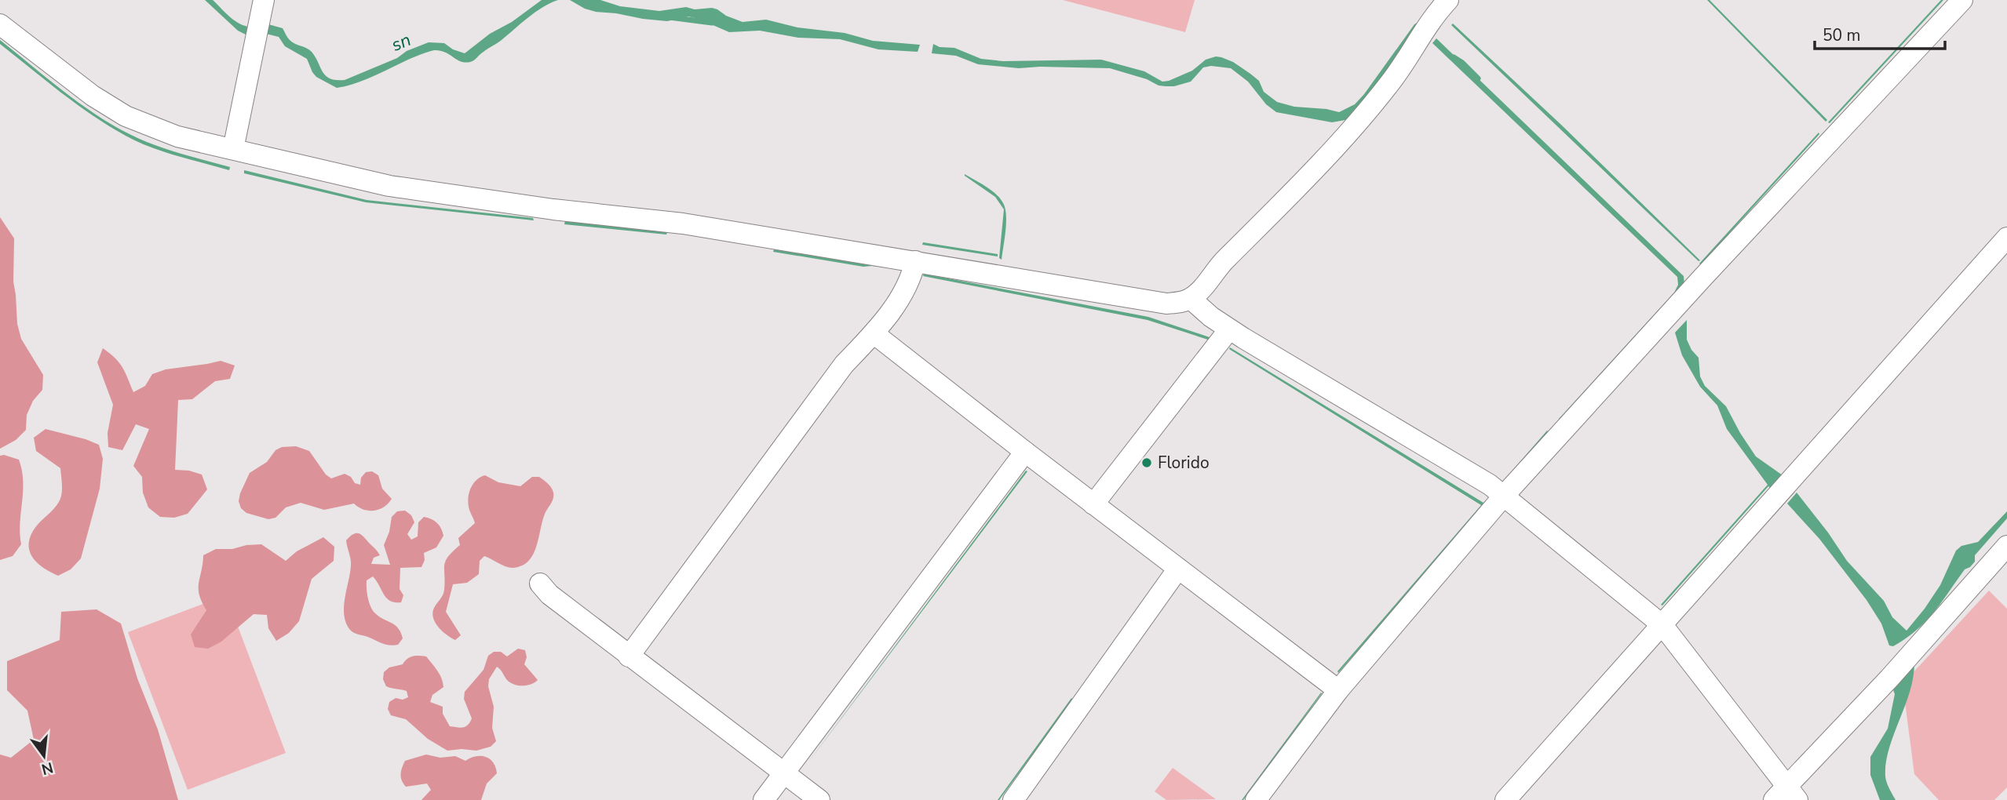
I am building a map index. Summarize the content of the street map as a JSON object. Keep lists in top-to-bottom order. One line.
{"water":["sn"],"places":["Florido"],"scale_bar":"50 m","north":"bottom"}
